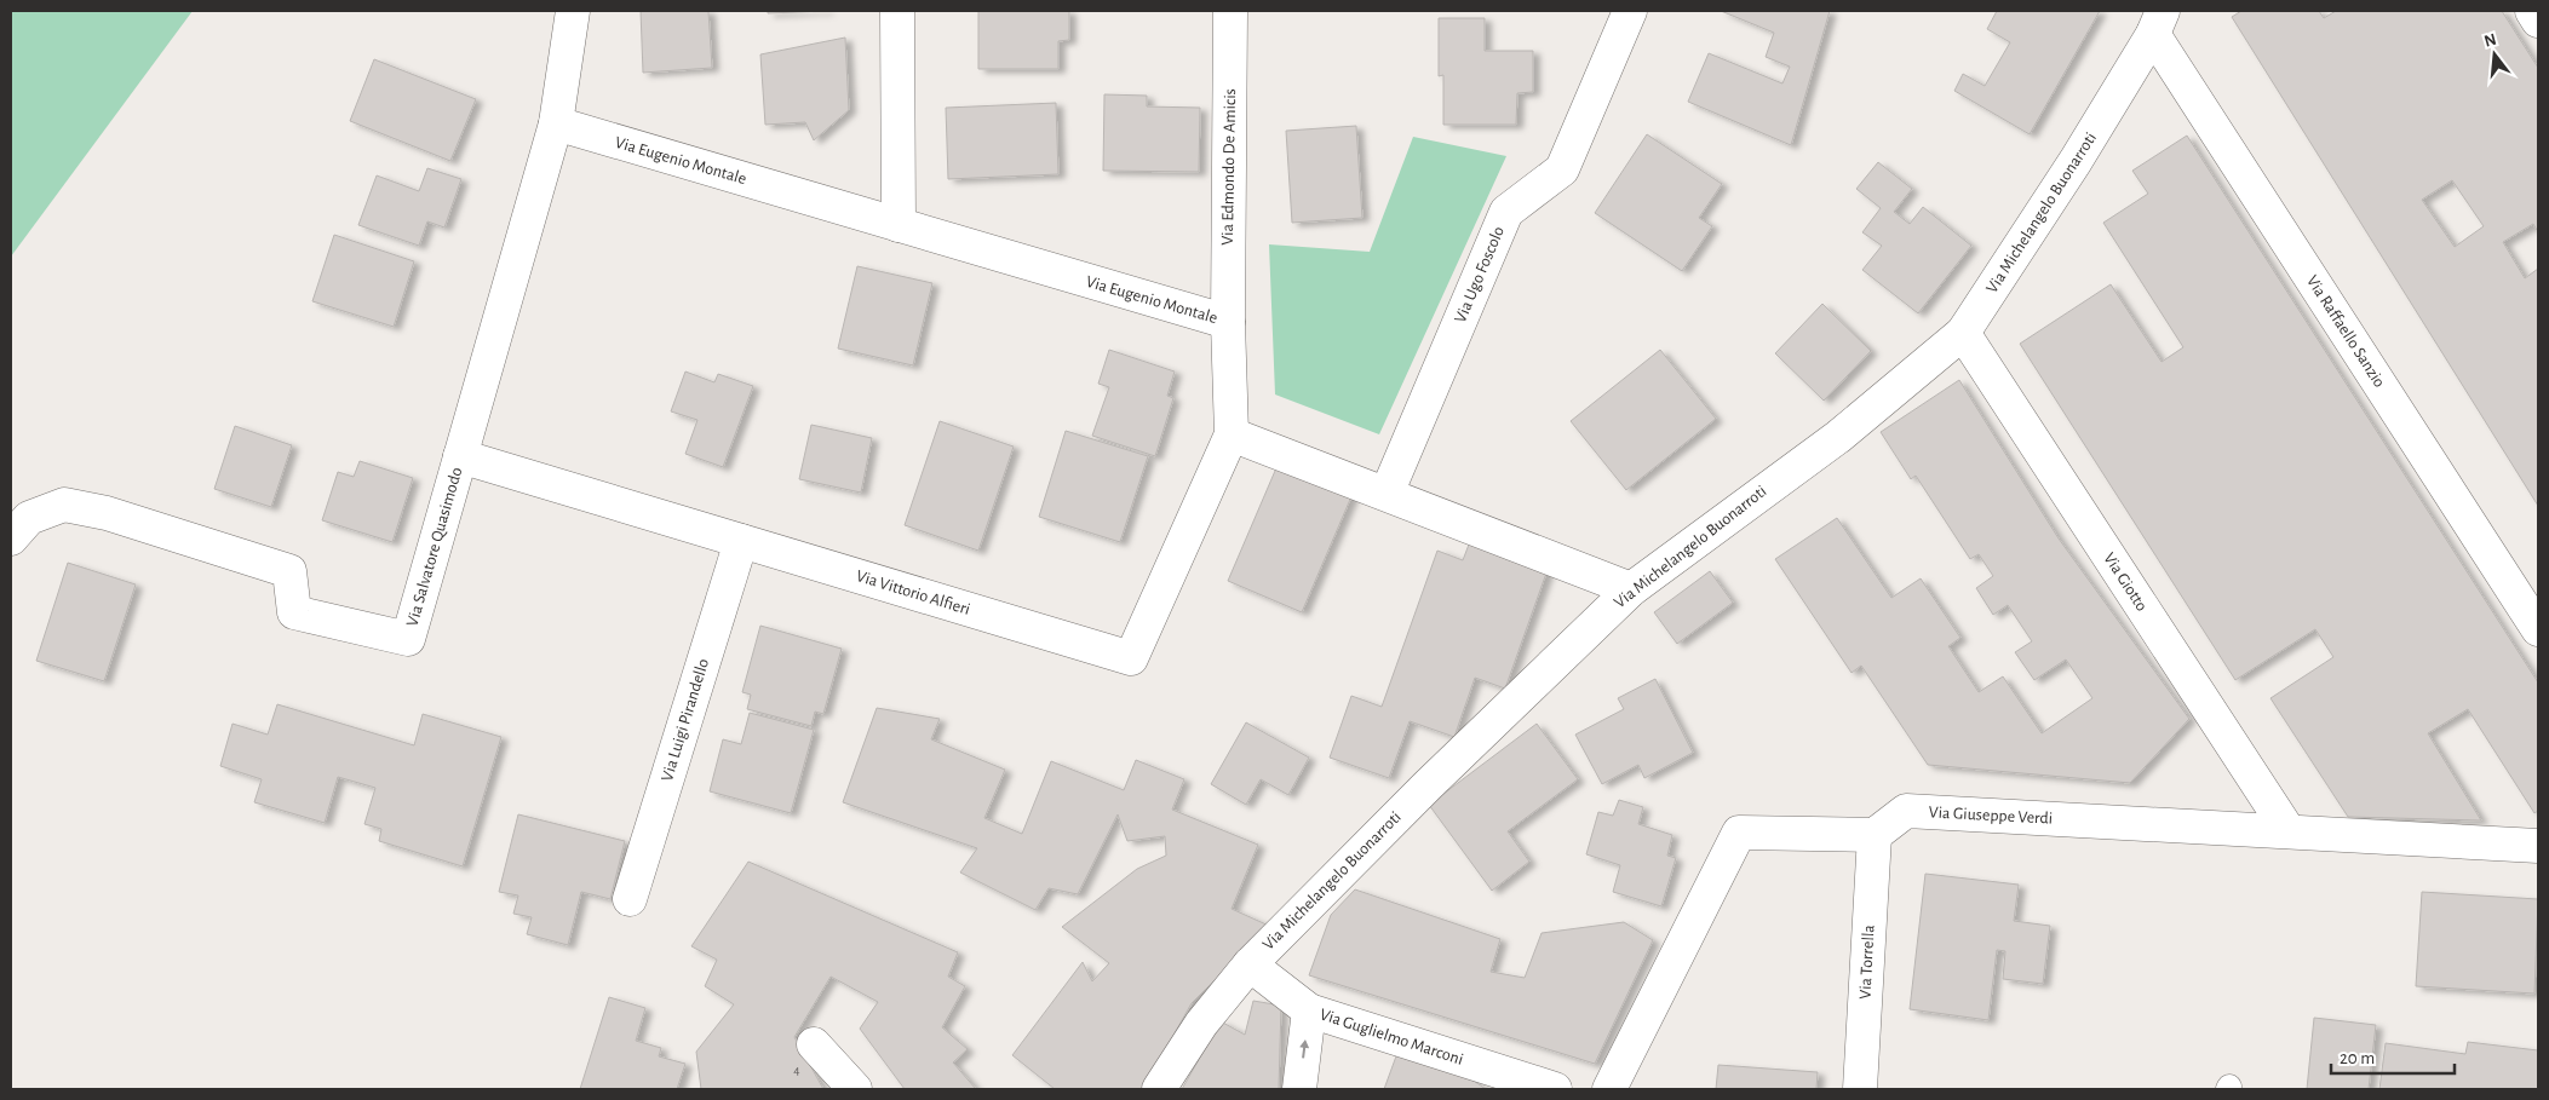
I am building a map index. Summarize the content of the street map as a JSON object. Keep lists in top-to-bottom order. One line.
{"streets":{"street":["Via Eugenio Montale","Via Edmondo De Amicis","Via Michelangelo Buonarroti","Via Ugo Foscolo","Via Raffaello Sanzio","Via Salvatore Quasimodo","Via Giotto","Via Vittorio Alfieri","Via Luigi Pirandello","Via Giuseppe Verdi","Via Torrella","Via Guglielmo Marconi"]},"crossings":[["Via Eugenio Montale","Via Edmondo De Amicis"],["Via Eugenio Montale","Via Salvatore Quasimodo"],["Via Eugenio Montale","Via Vittorio Alfieri"],["Via Michelangelo Buonarroti","Via Raffaello Sanzio"],["Via Michelangelo Buonarroti","Via Giotto"],["Via Michelangelo Buonarroti","Via Guglielmo Marconi"],["Via Salvatore Quasimodo","Via Vittorio Alfieri"],["Via Giotto","Via Giuseppe Verdi"],["Via Vittorio Alfieri","Via Luigi Pirandello"],["Via Giuseppe Verdi","Via Torrella"]],"house_numbers":["4"],"scale_bar":"20 m","north":"top"}
